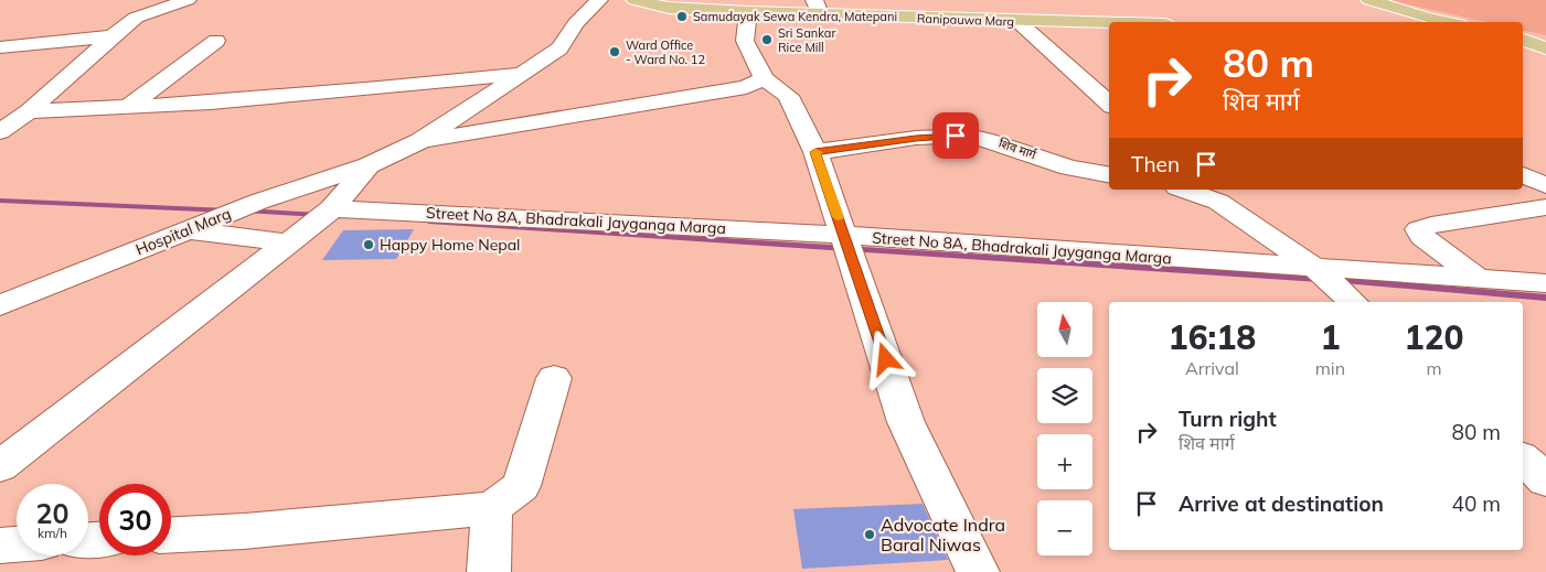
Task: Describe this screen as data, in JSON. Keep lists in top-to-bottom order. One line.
{"streets":{"main road":["Ranipauwa Marg"],"street":["शिव मार्ग","Street No 8A, Bhadrakali Jayganga Marga","Hospital Marg"]},"places":["Samudayak Sewa Kendra, Matepani","Sri Sankar Rice Mill","Ward Office - Ward No. 12","Happy Home Nepal","Advocate Indra Baral Niwas"],"north":"top","page":{"turn":["80 m","शिव मार्ग"],"then":"Then","map_buttons":["+","−"],"eta":["16:18","Arrival","1","min","120","m"],"list":[{"name":"Turn right","note":"शिव मार्ग","value":"80 m"},{"name":"Arrive at destination","value":"40 m"}],"speed":"20 km/h","limit":"30"}}
